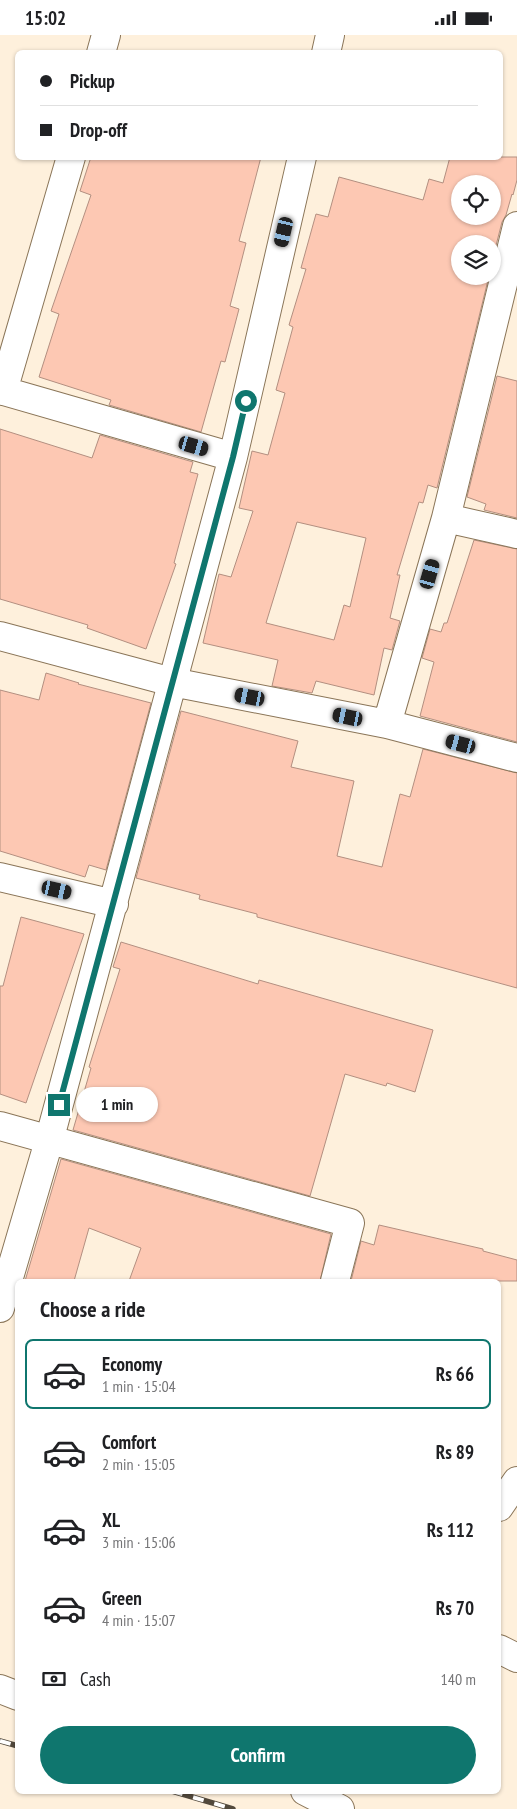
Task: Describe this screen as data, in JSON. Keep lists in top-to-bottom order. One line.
{"page":{"status":"15:02","banner":["Pickup","Drop-off"],"bubble":"1 min","heading":"Choose a ride","list":[{"name":"Economy","note":"1 min · 15:04","value":"Rs 66"},{"name":"Comfort","note":"2 min · 15:05","value":"Rs 89"},{"name":"XL","note":"3 min · 15:06","value":"Rs 112"},{"name":"Green","note":"4 min · 15:07","value":"Rs 70"}],"pay":["Cash","140 m"],"buttons":"Confirm"}}
